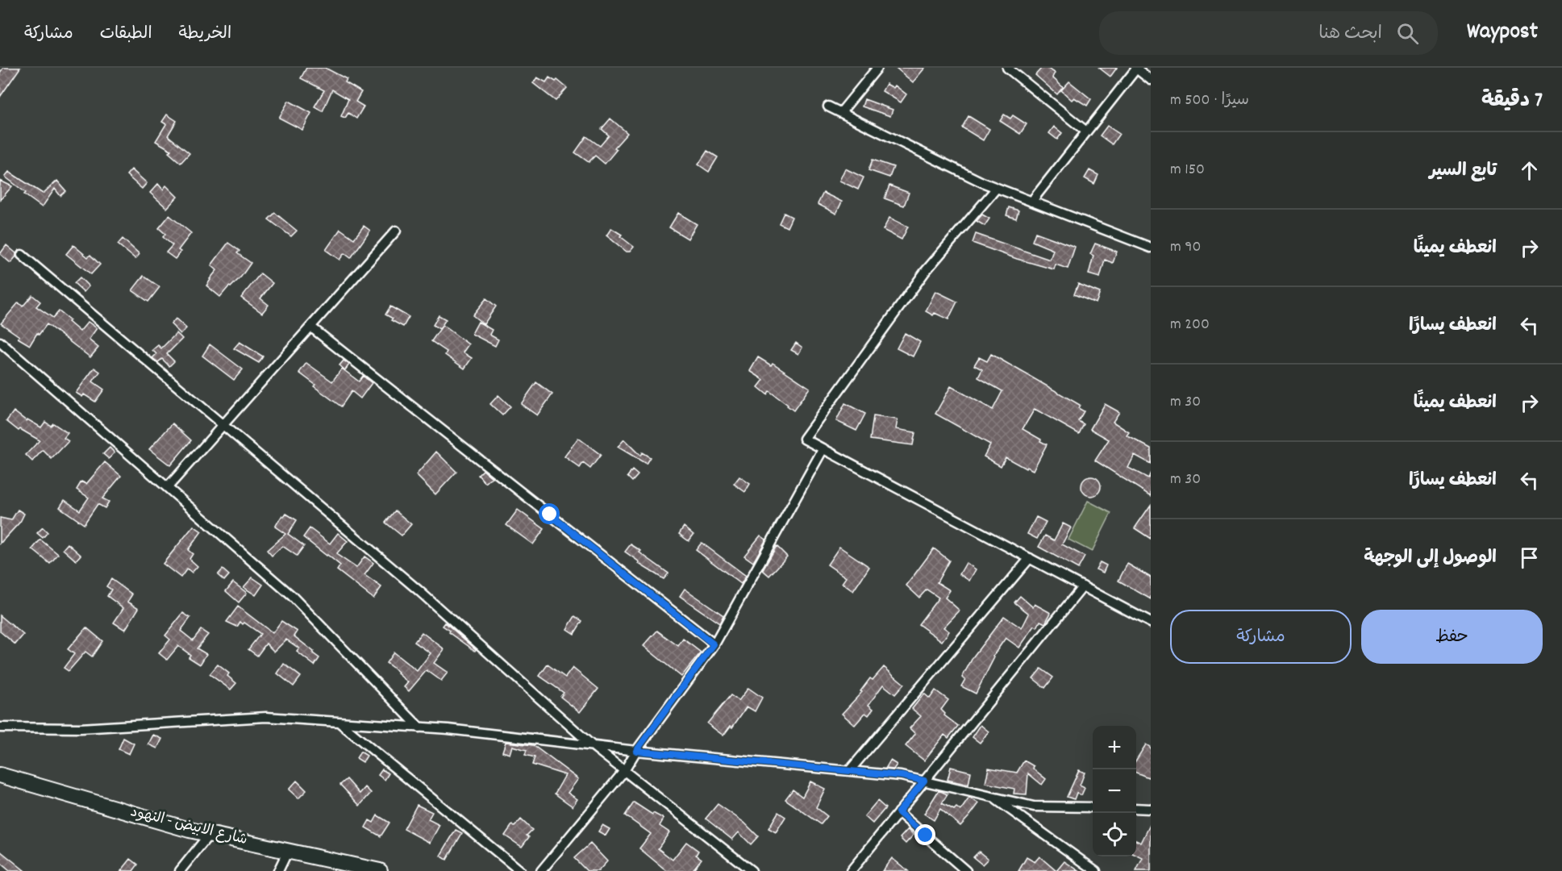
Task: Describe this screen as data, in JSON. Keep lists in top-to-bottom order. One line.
{"streets":{"highway":["شارع الابيض - النهود"]},"page":{"header":"Waypost","search":"ابحث هنا","nav":["الخريطة","الطبقات","مشاركة"],"heading":["7 دقيقة","سيرًا · 500 m"],"list":[["تابع السير","150 m"],["انعطف يمينًا","90 m"],["انعطف يسارًا","200 m"],["انعطف يمينًا","30 m"],["انعطف يسارًا","30 m"],"الوصول إلى الوجهة"],"buttons":["حفظ","مشاركة"],"map_buttons":["+","−"]}}
